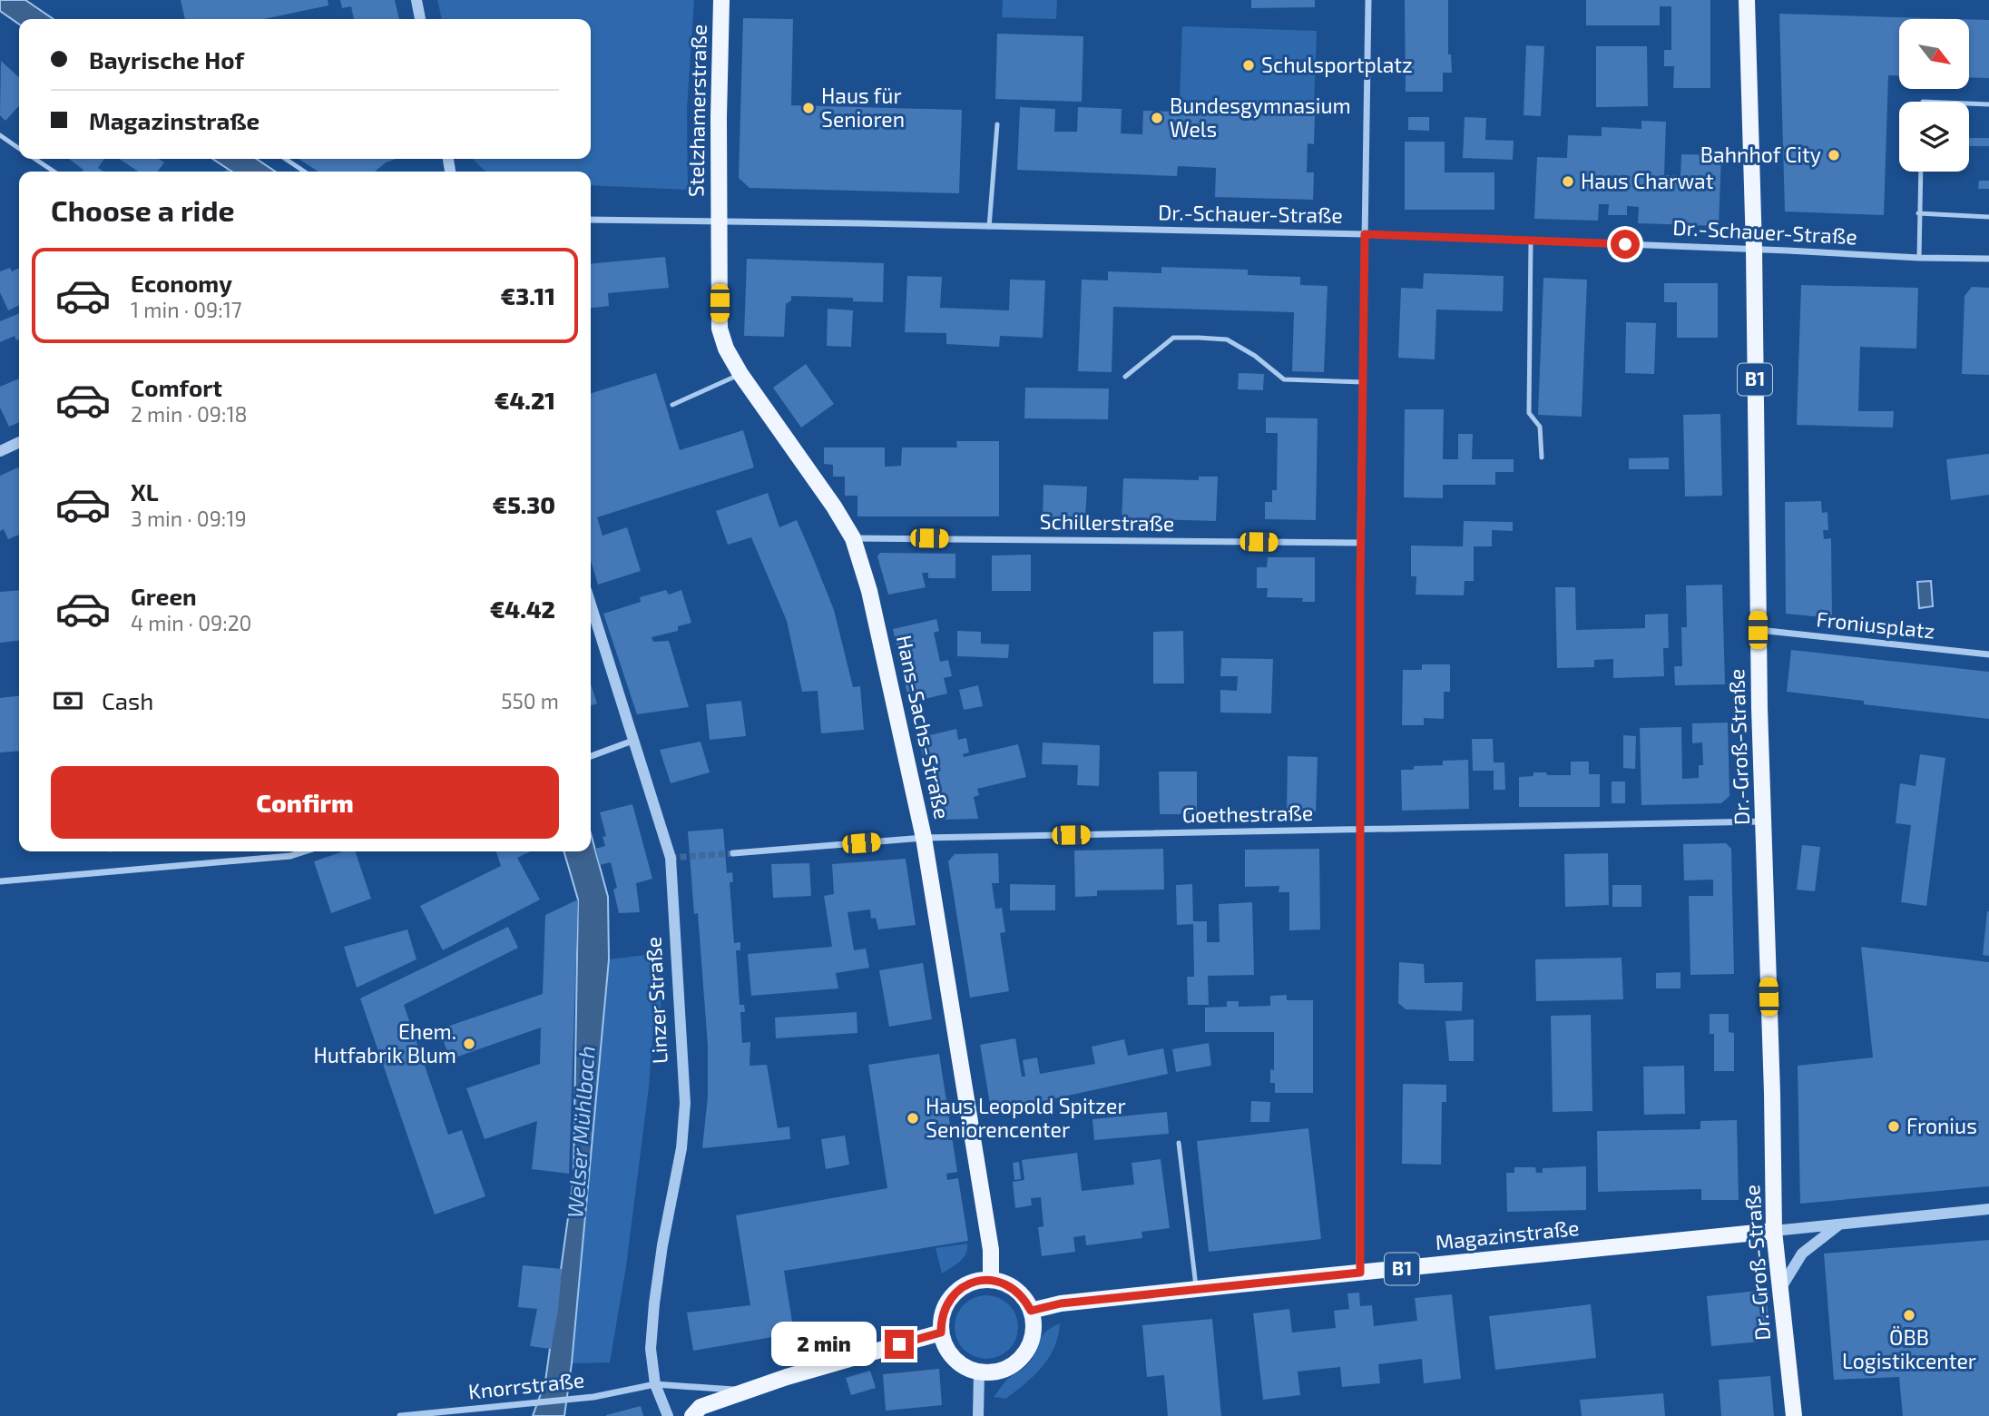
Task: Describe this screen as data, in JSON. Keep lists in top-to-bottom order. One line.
{"streets":{"main road":["Stelzhamerstraße","B1","Hans-Sachs-Straße","Dr.-Groß-Straße","Magazinstraße"],"street":["Dr.-Schauer-Straße","Schillerstraße","Froniusplatz","Goethestraße","Linzer Straße","Knorrstraße"]},"crossings":[["Stelzhamerstraße","Dr.-Schauer-Straße"],["Stelzhamerstraße","Hans-Sachs-Straße"],["Dr.-Schauer-Straße","Hans-Sachs-Straße"],["Dr.-Schauer-Straße","Dr.-Groß-Straße"],["Schillerstraße","Hans-Sachs-Straße"],["Froniusplatz","Dr.-Groß-Straße"],["Hans-Sachs-Straße","Goethestraße"],["Hans-Sachs-Straße","Magazinstraße"],["Dr.-Groß-Straße","Goethestraße"],["Dr.-Groß-Straße","Magazinstraße"],["Linzer Straße","Knorrstraße"]],"water":["Welser Mühlbach"],"places":["Schulsportplatz","Haus für Senioren","Bundesgymnasium Wels","Bahnhof City","Haus Charwat","Ehem. Hutfabrik Blum","Haus Leopold Spitzer Seniorencenter","Fronius","ÖBB Logistikcenter"],"north":"bottom right","page":{"banner":["Bayrische Hof","Magazinstraße"],"heading":"Choose a ride","list":[{"name":"Economy","note":"1 min · 09:17","value":"€3.11"},{"name":"Comfort","note":"2 min · 09:18","value":"€4.21"},{"name":"XL","note":"3 min · 09:19","value":"€5.30"},{"name":"Green","note":"4 min · 09:20","value":"€4.42"}],"pay":["Cash","550 m"],"buttons":"Confirm","bubble":"2 min"}}
